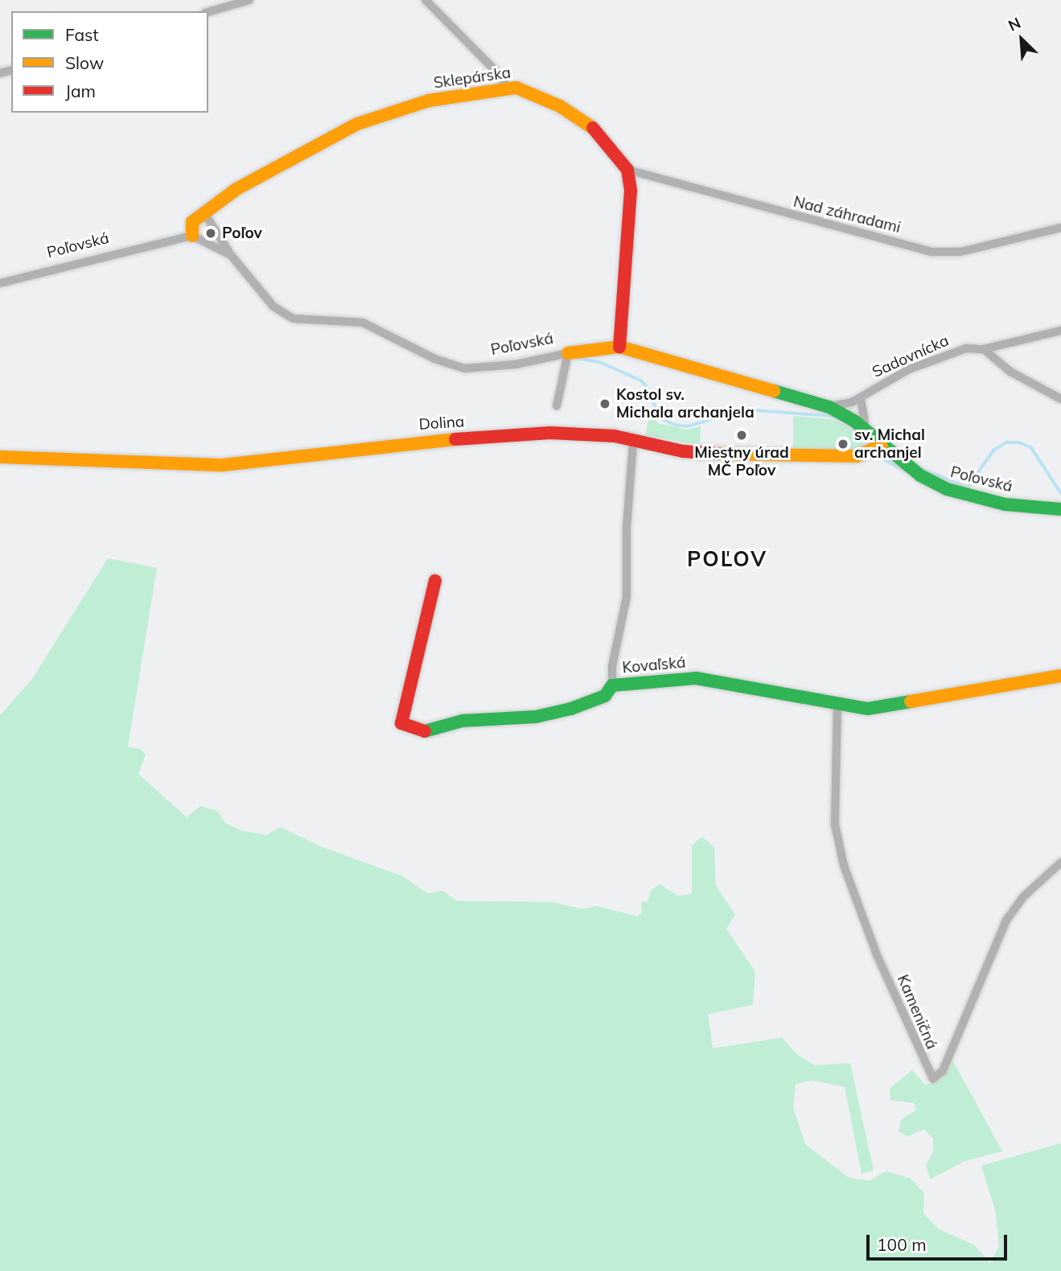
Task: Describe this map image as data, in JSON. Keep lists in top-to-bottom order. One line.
{"streets":{"street":["Sklepárska","Nad záhradami","Poľovská","Sadovnícka","Dolina","Kovaľská","Kameničná"]},"crossings":[["Sklepárska","Nad záhradami"],["Sklepárska","Poľovská"],["Poľovská","Sadovnícka"],["Poľovská","Dolina"],["Kovaľská","Kameničná"]],"districts":["POĽOV"],"places":["Poľov","Kostol sv. Michala archanjela","Miestny úrad MČ Poľov","sv. Michal archanjel"],"legend":["Fast","Slow","Jam"],"scale_bar":"100 m","north":"top left"}
